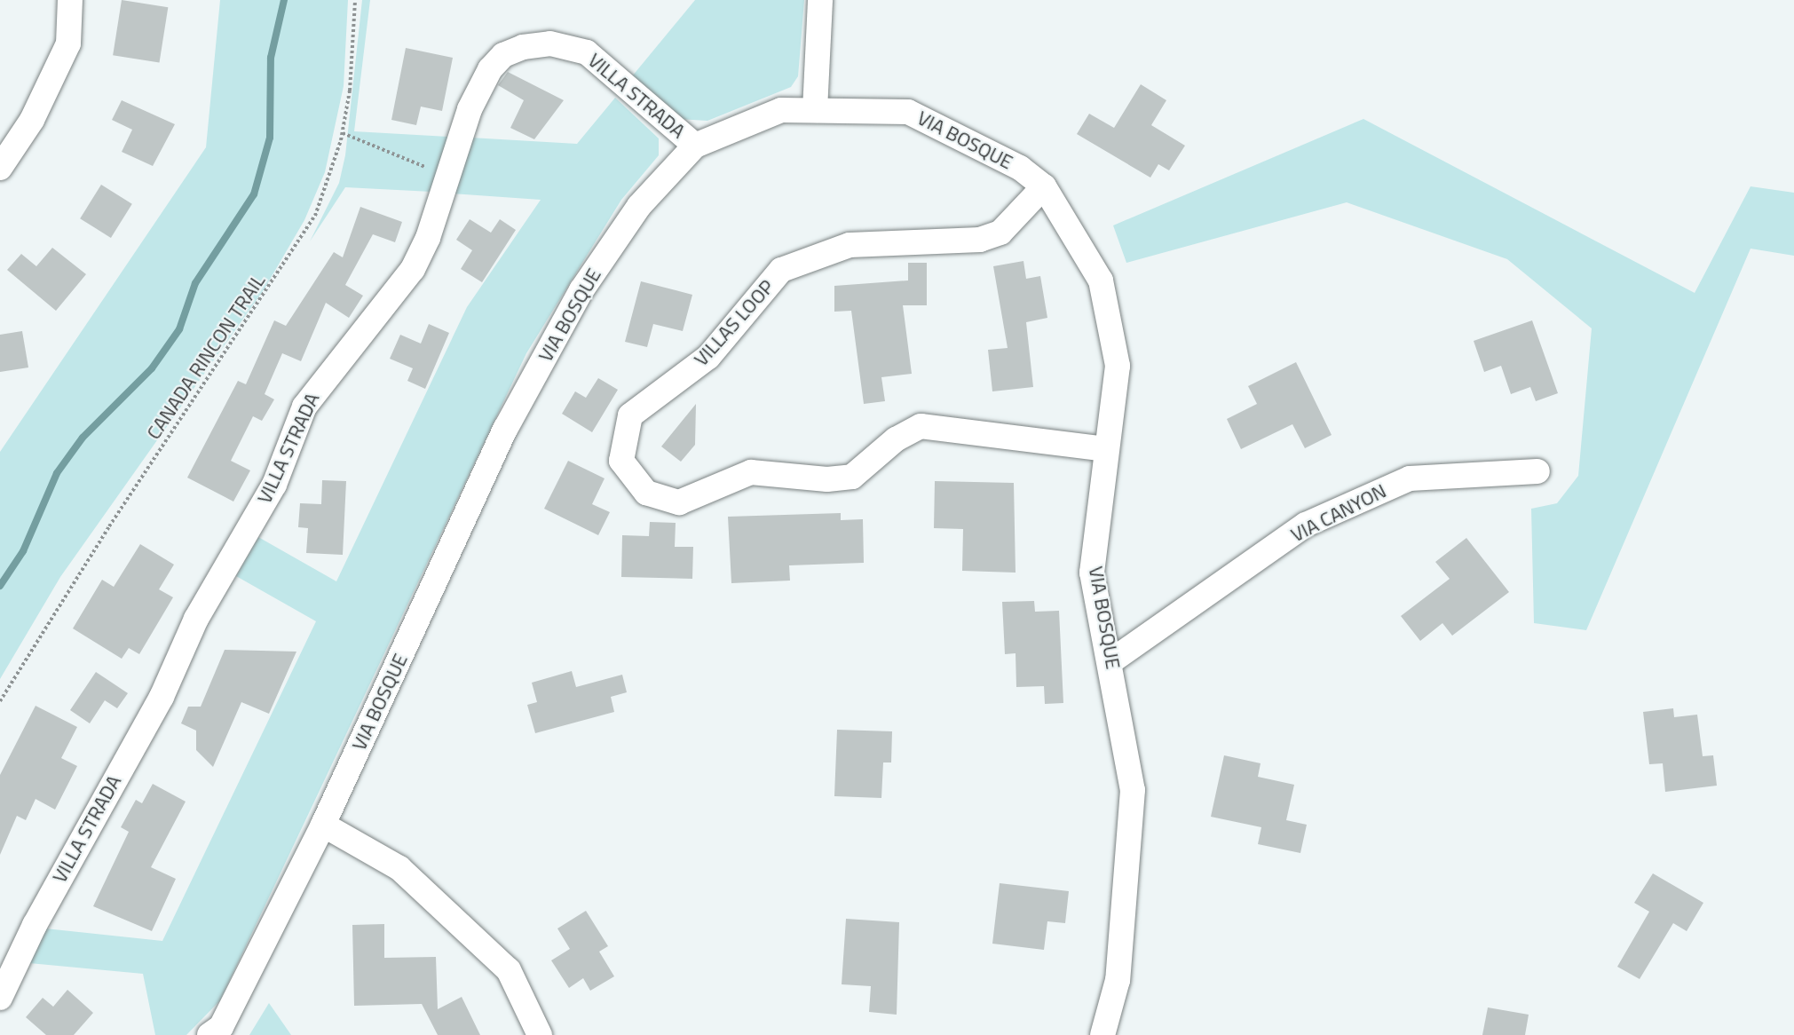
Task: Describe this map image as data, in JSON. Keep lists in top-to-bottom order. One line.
{"streets":{"street":["VILLA STRADA","VIA BOSQUE","VILLAS LOOP","VIA CANYON"],"path":["CANADA RINCON TRAIL"]},"crossings":[["VILLA STRADA","VIA BOSQUE"],["VIA BOSQUE","VILLAS LOOP"],["VIA BOSQUE","VIA CANYON"]]}
